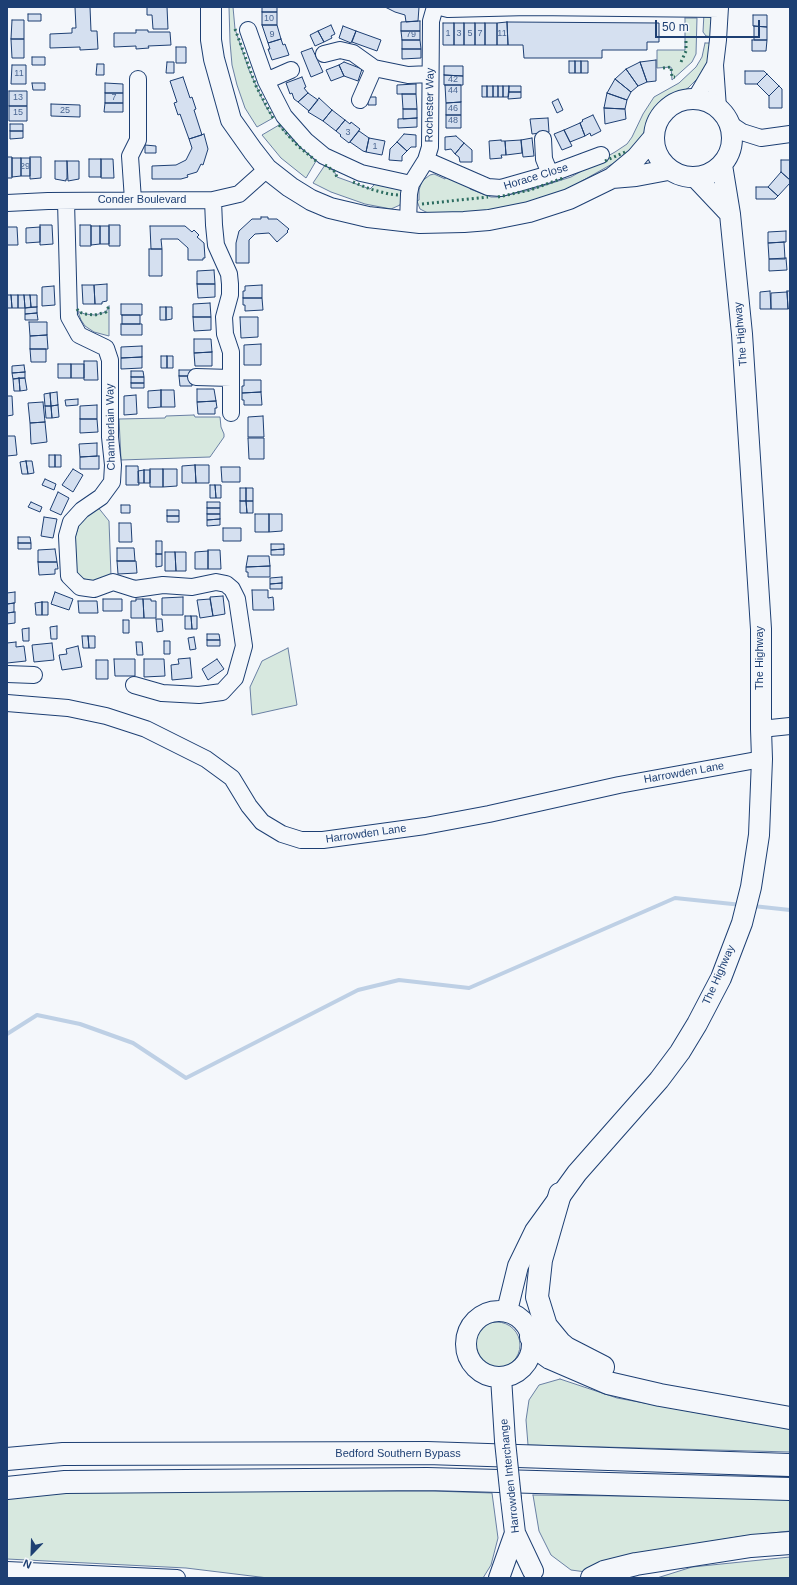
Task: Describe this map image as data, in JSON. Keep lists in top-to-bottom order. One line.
{"streets":{"highway":["Bedford Southern Bypass"],"main road":["The Highway","Harrowden Interchange"],"street":["Rochester Way","Horace Close","Conder Boulevard","Chamberlain Way","Harrowden Lane"]},"crossings":[["Rochester Way","Horace Close"],["Conder Boulevard","Chamberlain Way"],["The Highway","Harrowden Lane"],["The Highway","Harrowden Interchange"]],"house_numbers":["10","1","3","5","7","11","9","79","11","42","44","13","7","46","25","15","48","3","1","29"],"scale_bar":"50 m","north":"bottom left"}
